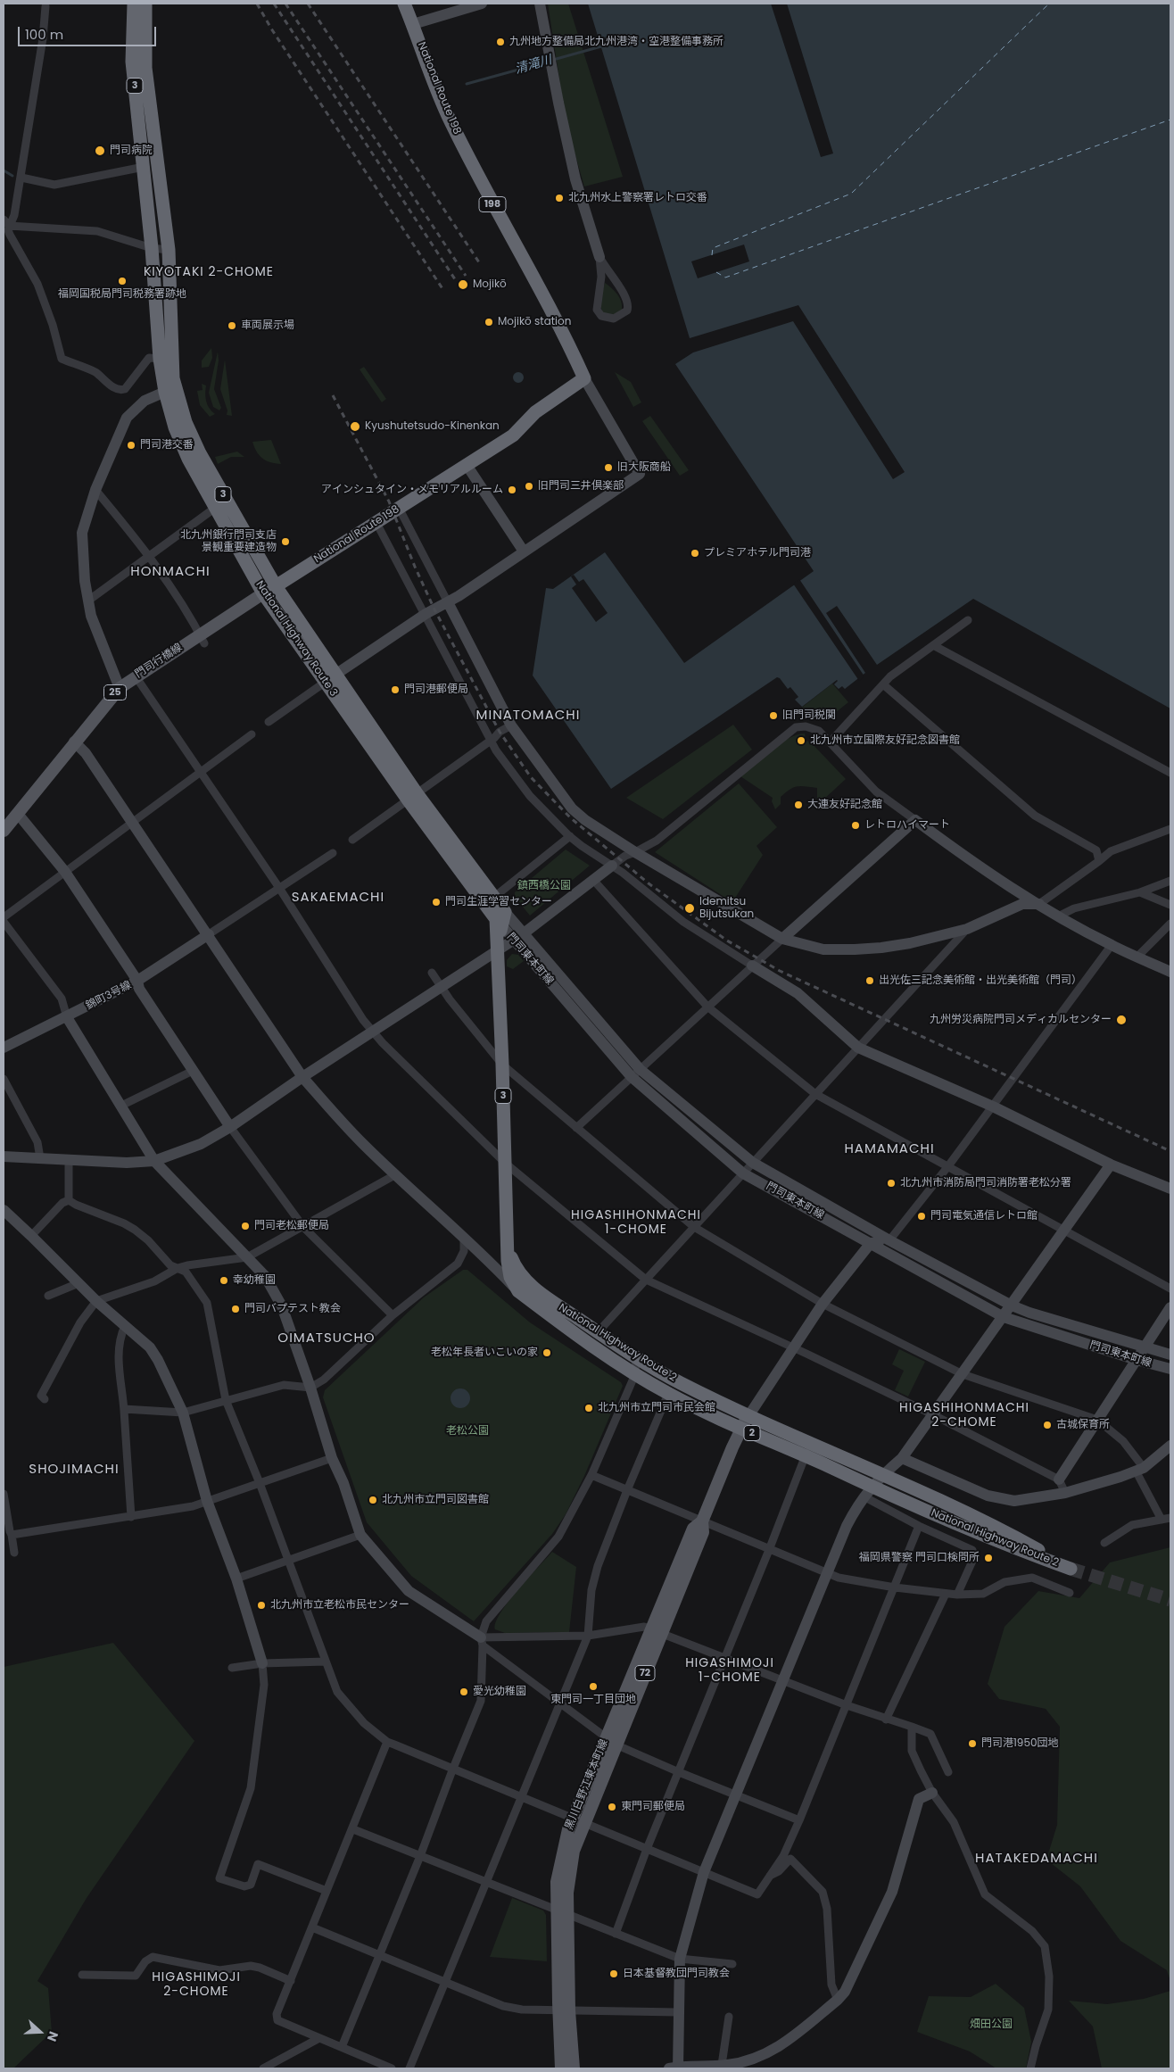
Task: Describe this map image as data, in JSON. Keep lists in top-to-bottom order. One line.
{"streets":{"highway":["3","National Route 198","198","National Highway Route 3","National Highway Route 2","2"],"main road":["門司行橋線","25","72","黒川白野江東本町線"],"street":["門司東本町線","錦町3号線"]},"crossings":[["3","National Highway Route 3"],["3","門司東本町線"],["3","National Highway Route 2"],["National Route 198","National Highway Route 3"],["National Route 198","門司行橋線"],["National Highway Route 3","門司行橋線"],["National Highway Route 3","門司東本町線"],["National Highway Route 2","黒川白野江東本町線"]],"districts":["KIYOTAKI 2-CHOME","HONMACHI","MINATOMACHI","SAKAEMACHI","HAMAMACHI","HIGASHIHONMACHI 1-CHOME","OIMATSUCHO","HIGASHIHONMACHI 2-CHOME","SHOJIMACHI","HIGASHIMOJI 1-CHOME","HATAKEDAMACHI","HIGASHIMOJI 2-CHOME"],"water":["清滝川"],"parks":["鎮西橋公園","老松公園","畑田公園"],"places":["九州地方整備局北九州港湾・空港整備事務所","門司病院","北九州水上警察署レトロ交番","福岡国税局門司税務署跡地","Mojikō","Mojikō station","車両展示場","Kyushutetsudo-Kinenkan","門司港交番","旧大阪商船","旧門司三井倶楽部","アインシュタイン・メモリアルルーム","北九州銀行門司支店 景観重要建造物","プレミアホテル門司港","門司港郵便局","旧門司税関","北九州市立国際友好記念図書館","大連友好記念館","レトロハイマート","門司生涯学習センター","Idemitsu Bijutsukan","出光佐三記念美術館・出光美術館（門司）","九州労災病院門司メディカルセンター","北九州市消防局門司消防署老松分署","門司電気通信レトロ館","門司老松郵便局","幸幼稚園","門司バプテスト教会","老松年長者いこいの家","北九州市立門司市民会館","古城保育所","北九州市立門司図書館","福岡県警察 門司口検問所","北九州市立老松市民センター","東門司一丁目団地","愛光幼稚園","門司港1950団地","東門司郵便局","日本基督教団門司教会"],"scale_bar":"100 m","north":"right"}
